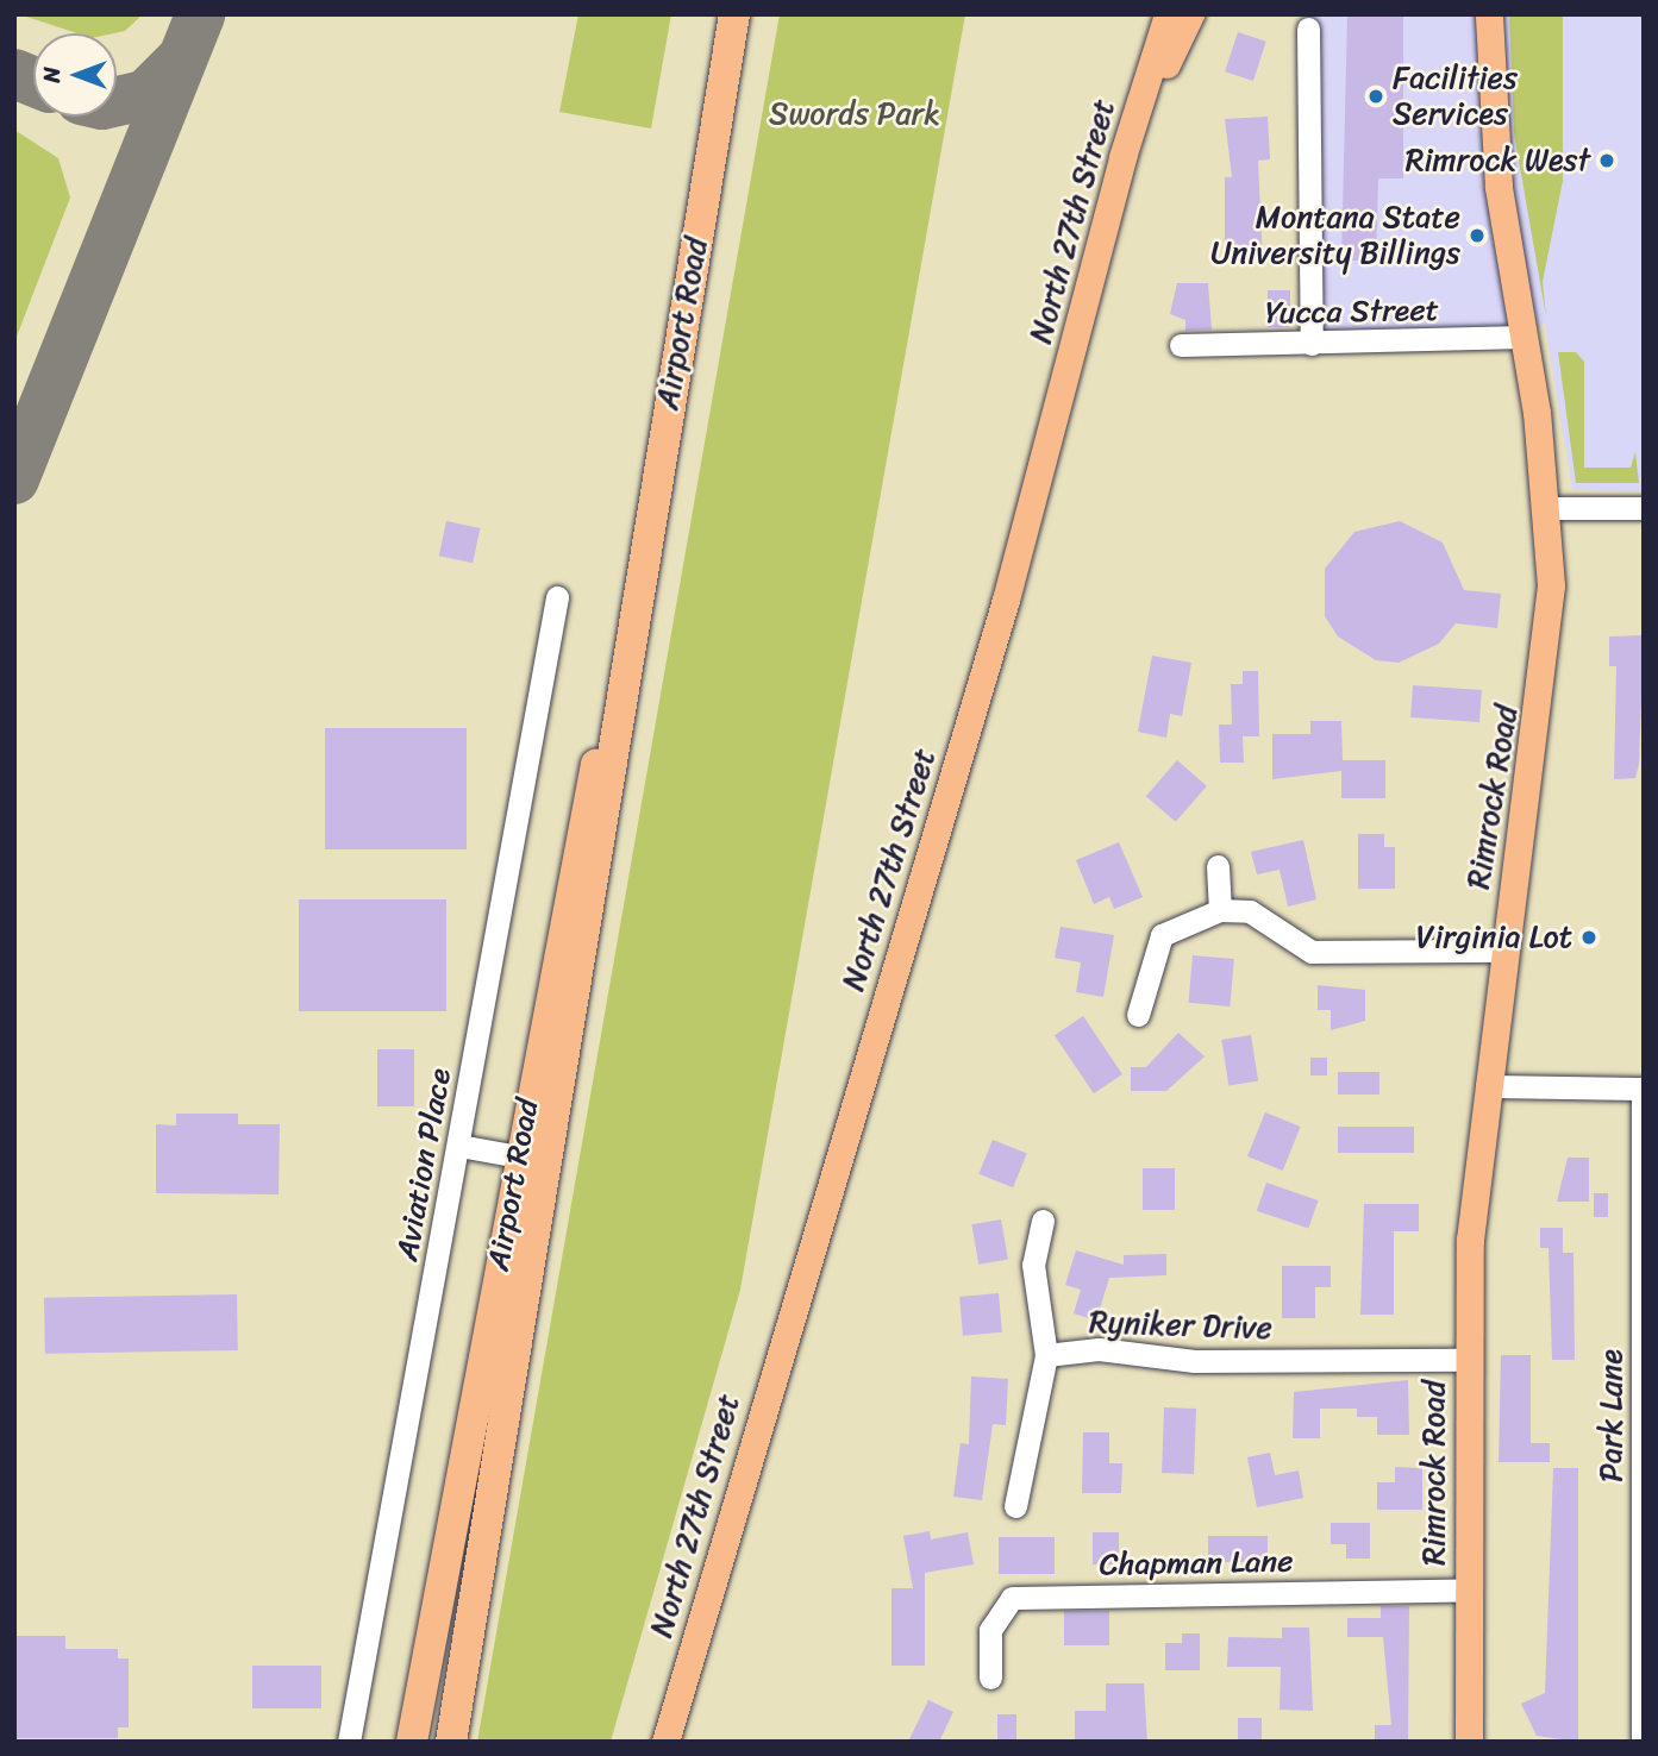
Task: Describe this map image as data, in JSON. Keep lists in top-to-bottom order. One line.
{"streets":{"highway":["Airport Road"],"main road":["North 27th Street","Rimrock Road"],"street":["Yucca Street","Aviation Place","Ryniker Drive","Park Lane","Chapman Lane"]},"crossings":[["Yucca Street","Rimrock Road"],["Rimrock Road","Ryniker Drive"],["Rimrock Road","Chapman Lane"]],"parks":["Swords Park"],"places":["Facilities Services","Rimrock West","Montana State University Billings","Virginia Lot"],"north":"left"}
